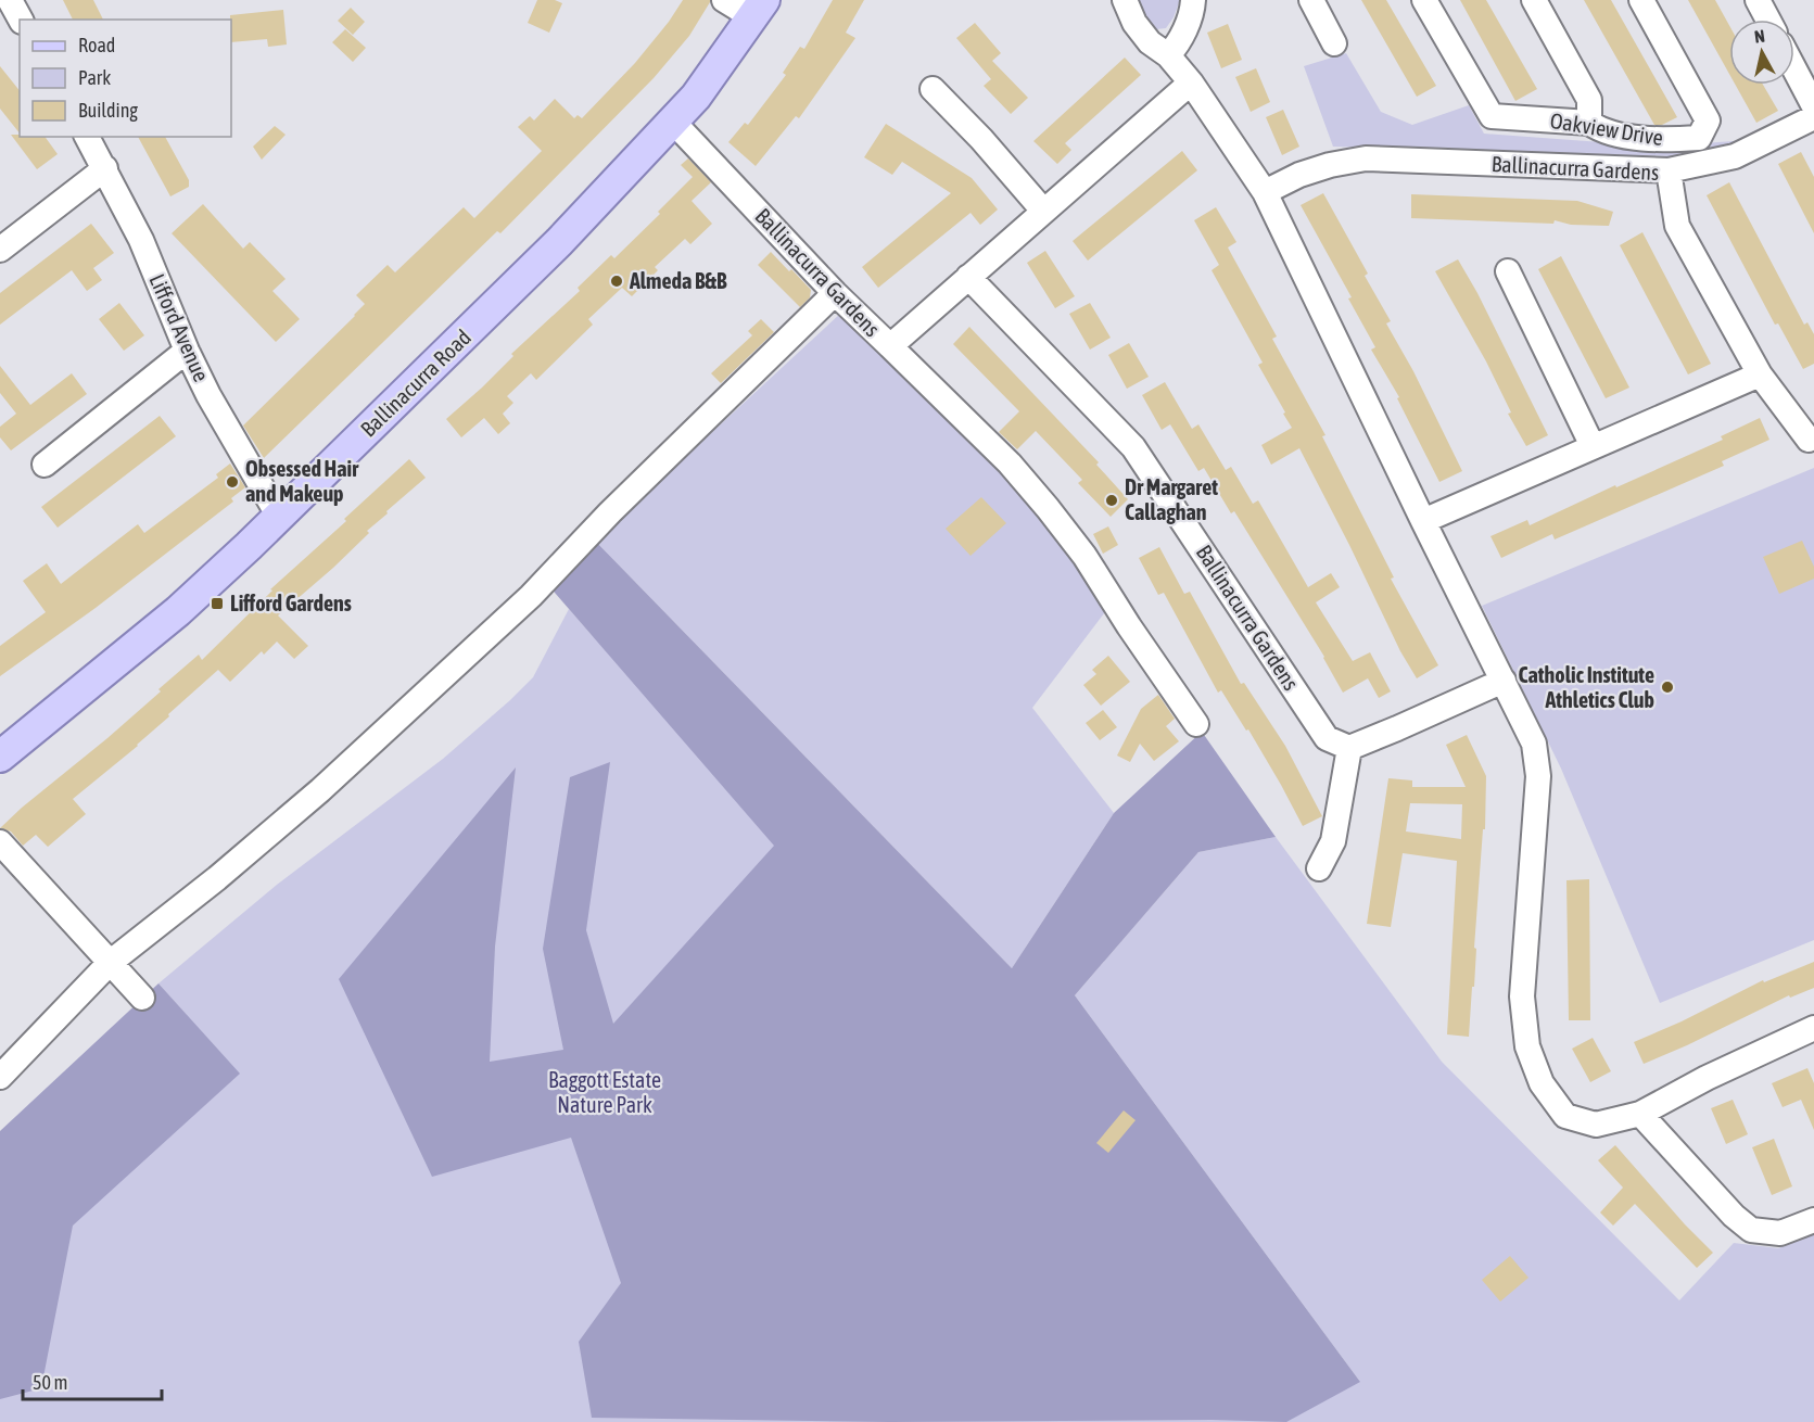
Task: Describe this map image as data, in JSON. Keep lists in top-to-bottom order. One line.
{"streets":{"main road":["Ballinacurra Road"],"street":["Oakview Drive","Ballinacurra Gardens","Lifford Avenue"]},"crossings":[["Ballinacurra Gardens","Ballinacurra Road"],["Lifford Avenue","Ballinacurra Road"]],"parks":["Baggott Estate Nature Park"],"places":{"other":["Almeda B&B","Obsessed Hair and Makeup","Dr Margaret Callaghan","Catholic Institute Athletics Club"],"transit":["Lifford Gardens"]},"legend":["Road","Park","Building"],"scale_bar":"50 m","north":"top"}
